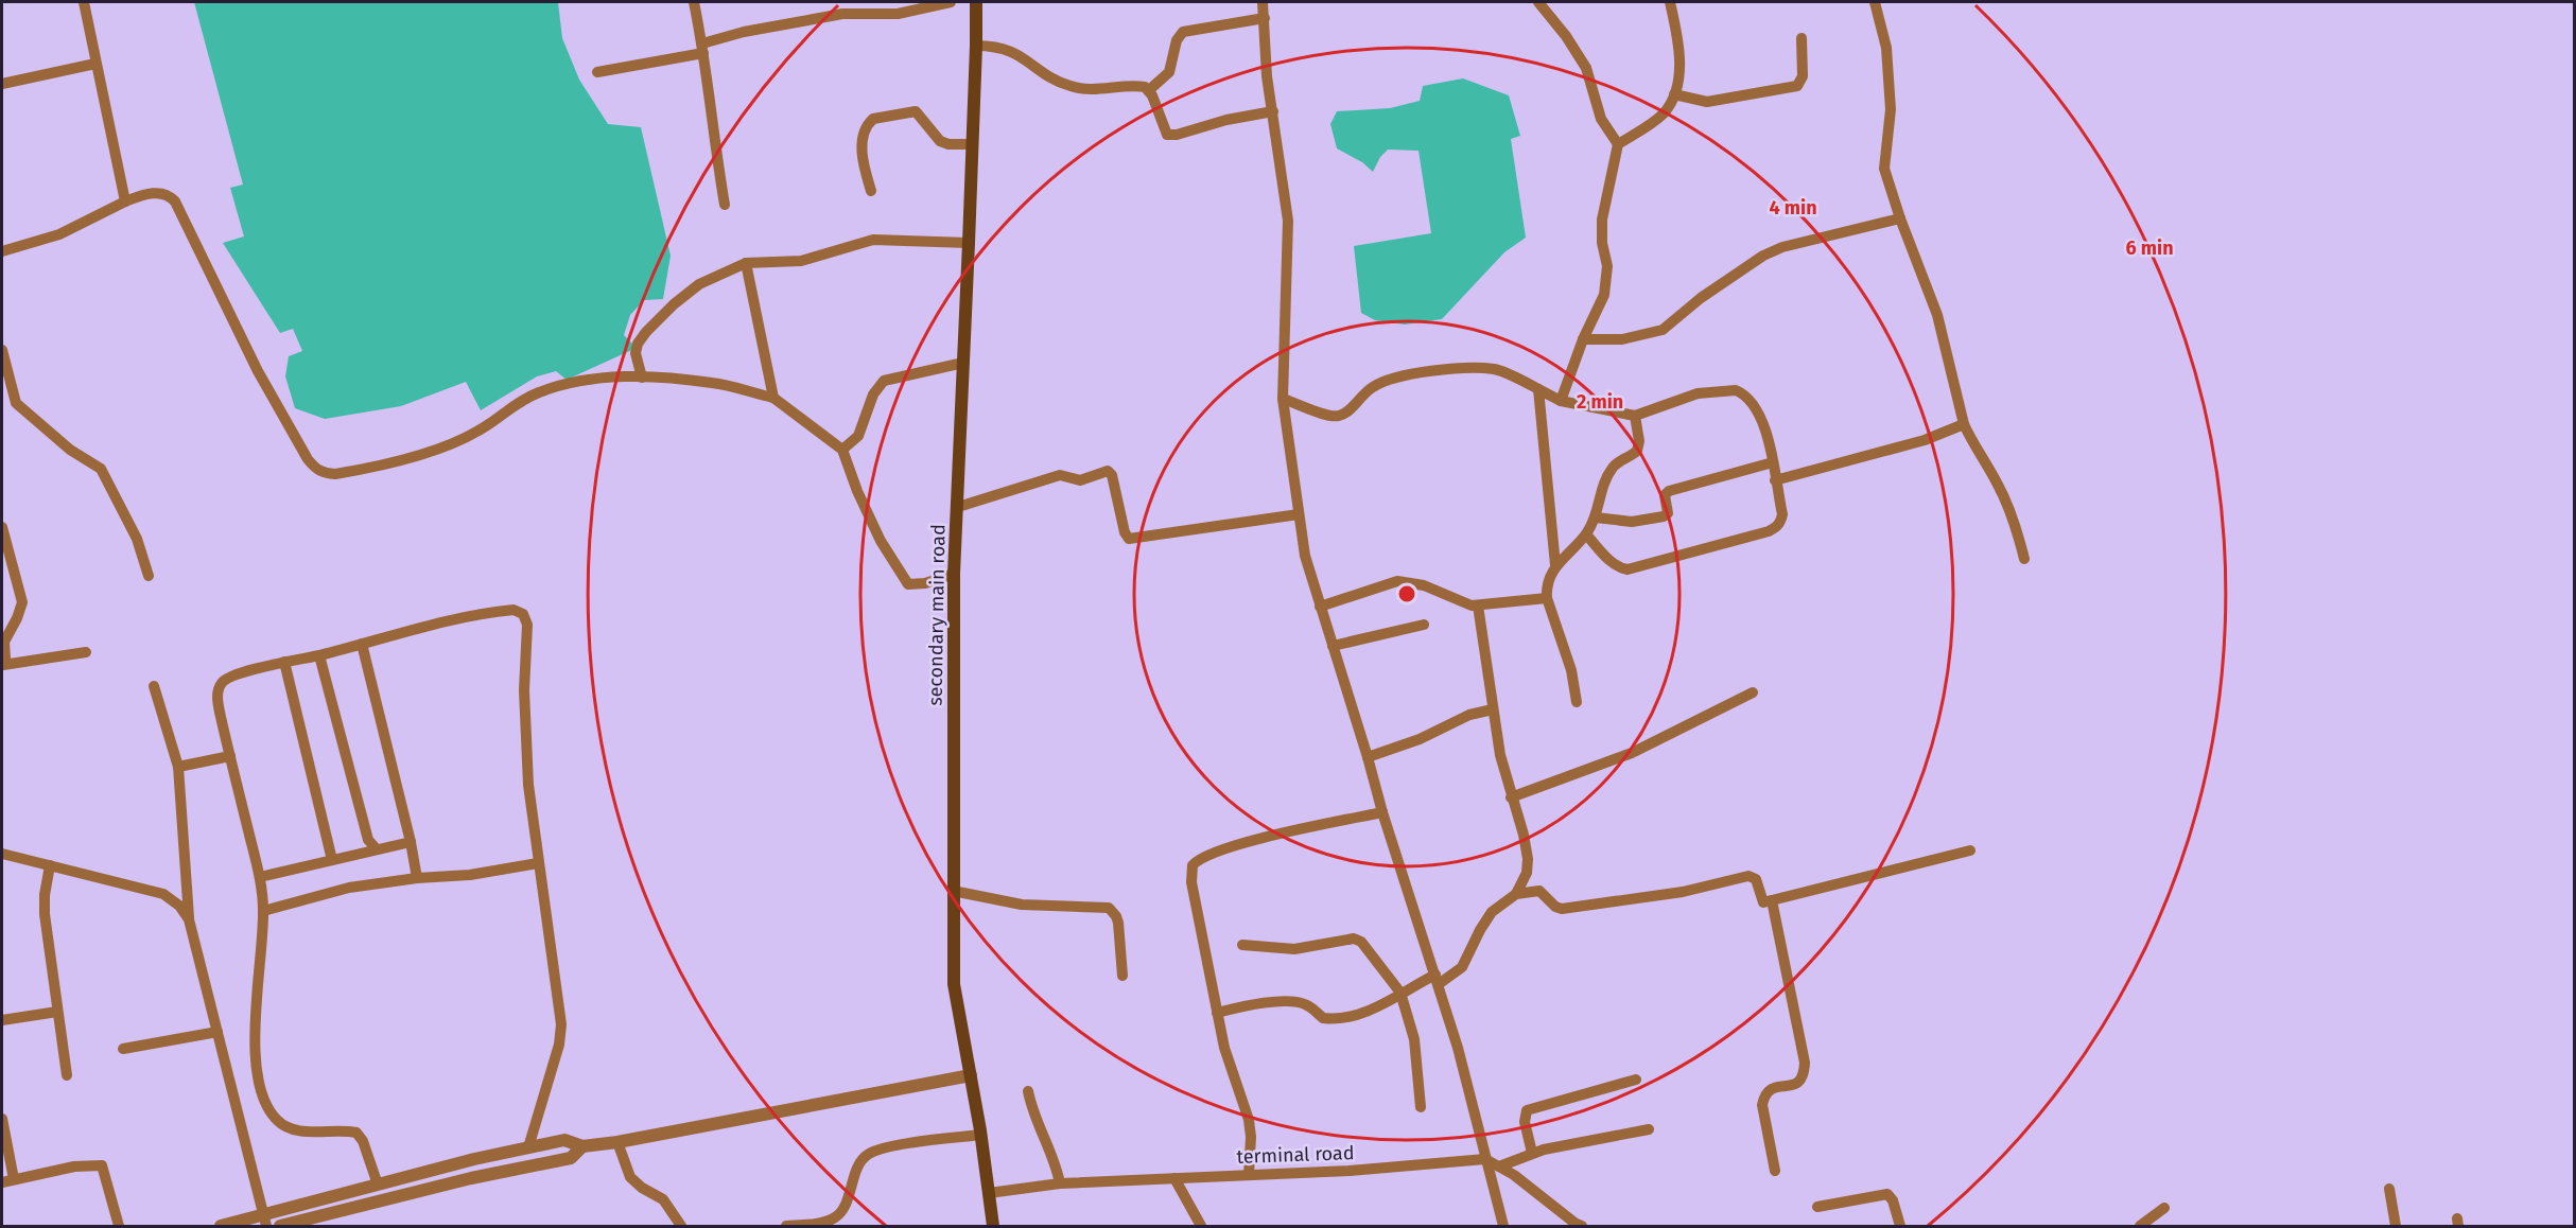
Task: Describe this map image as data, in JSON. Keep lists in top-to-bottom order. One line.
{"streets":{"main road":["secondary main road"],"street":["terminal road"]},"crossings":[["secondary main road","terminal road"]],"rings":["4 min","6 min","2 min"]}
